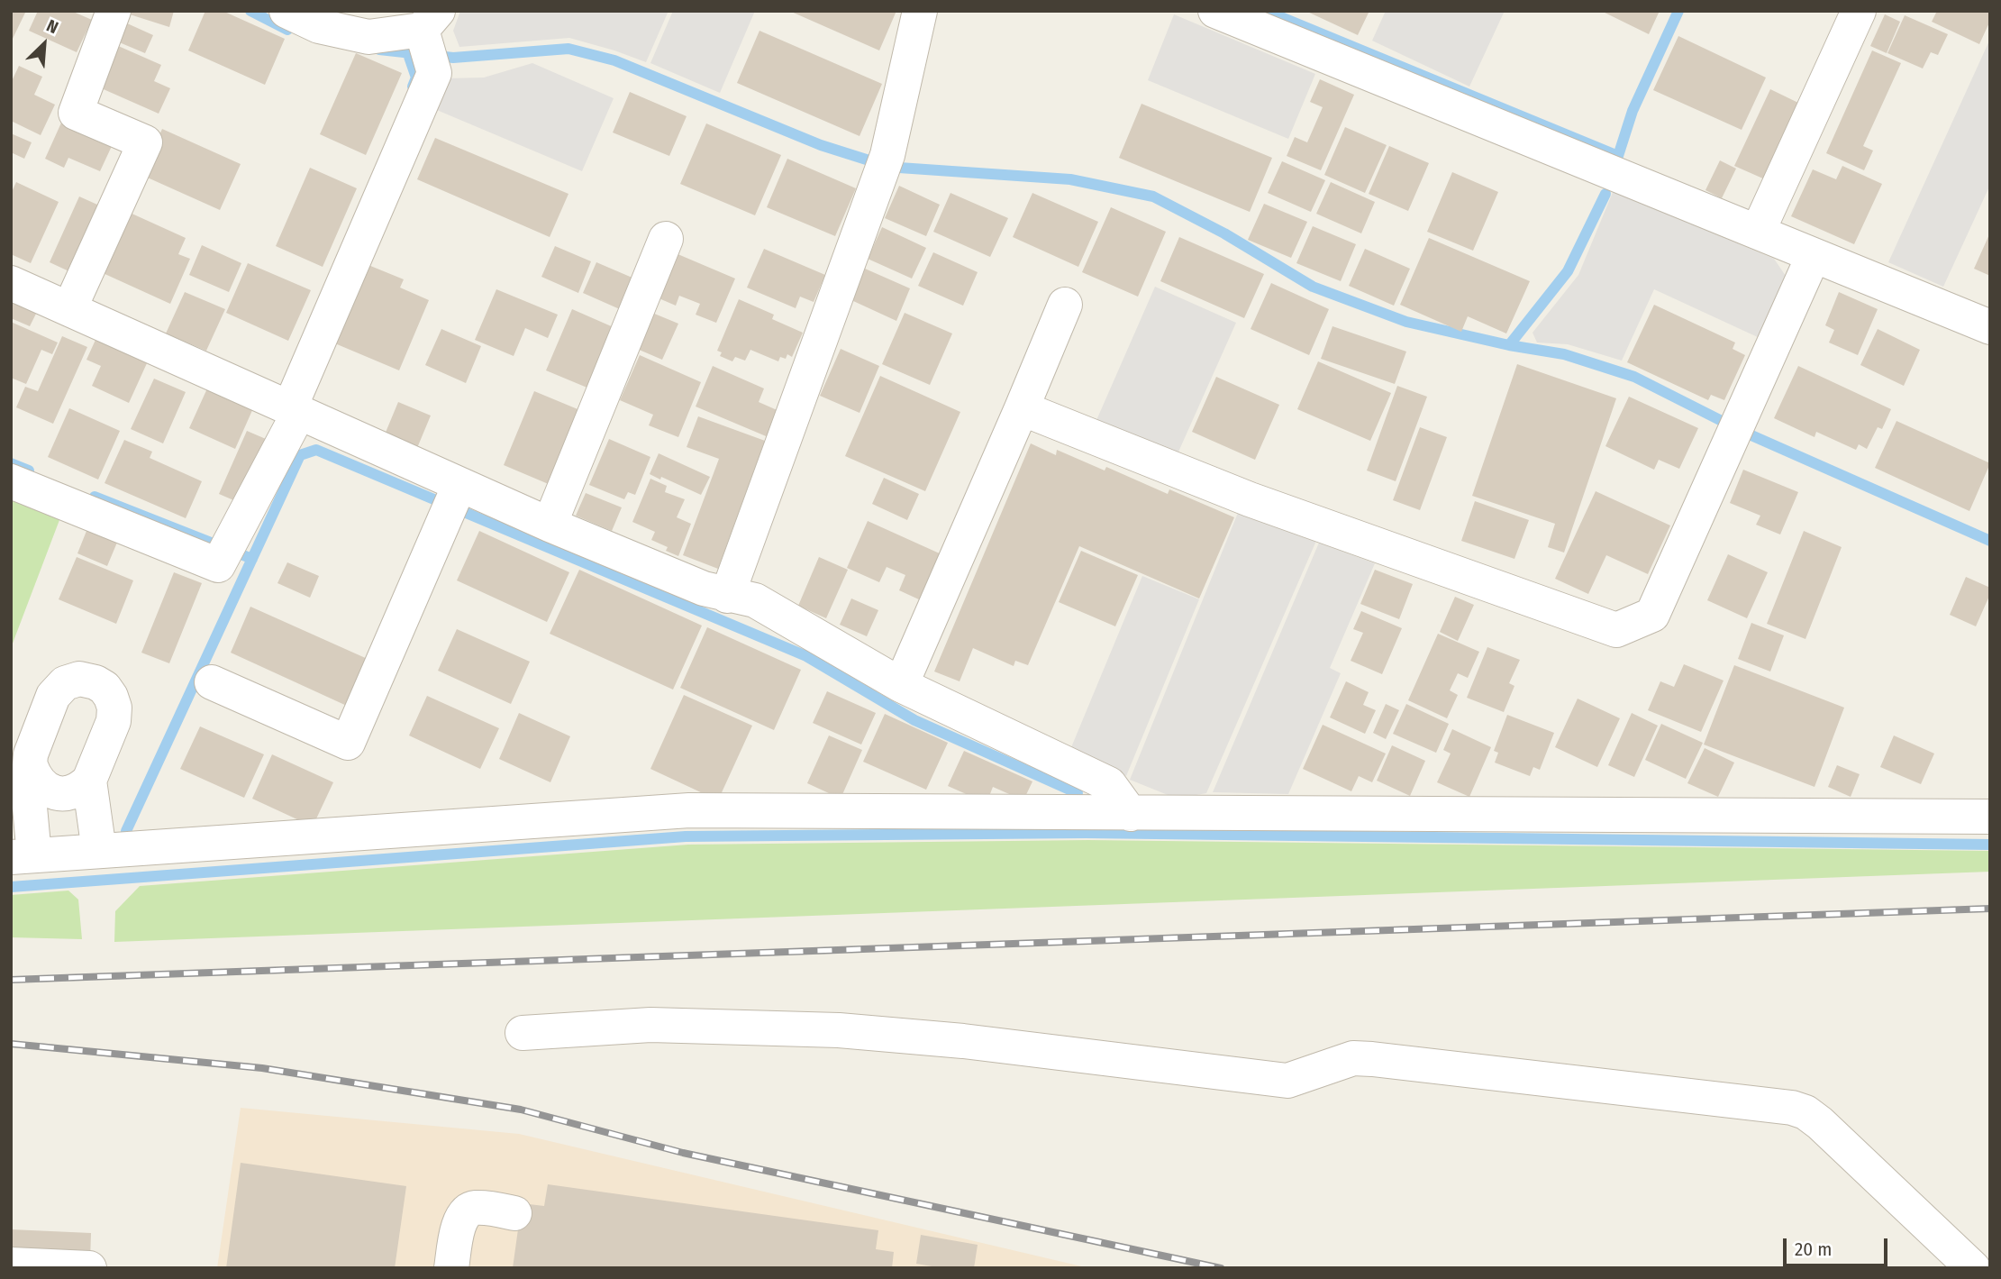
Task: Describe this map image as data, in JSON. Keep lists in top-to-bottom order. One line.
{"scale_bar":"20 m","north":"top right"}
